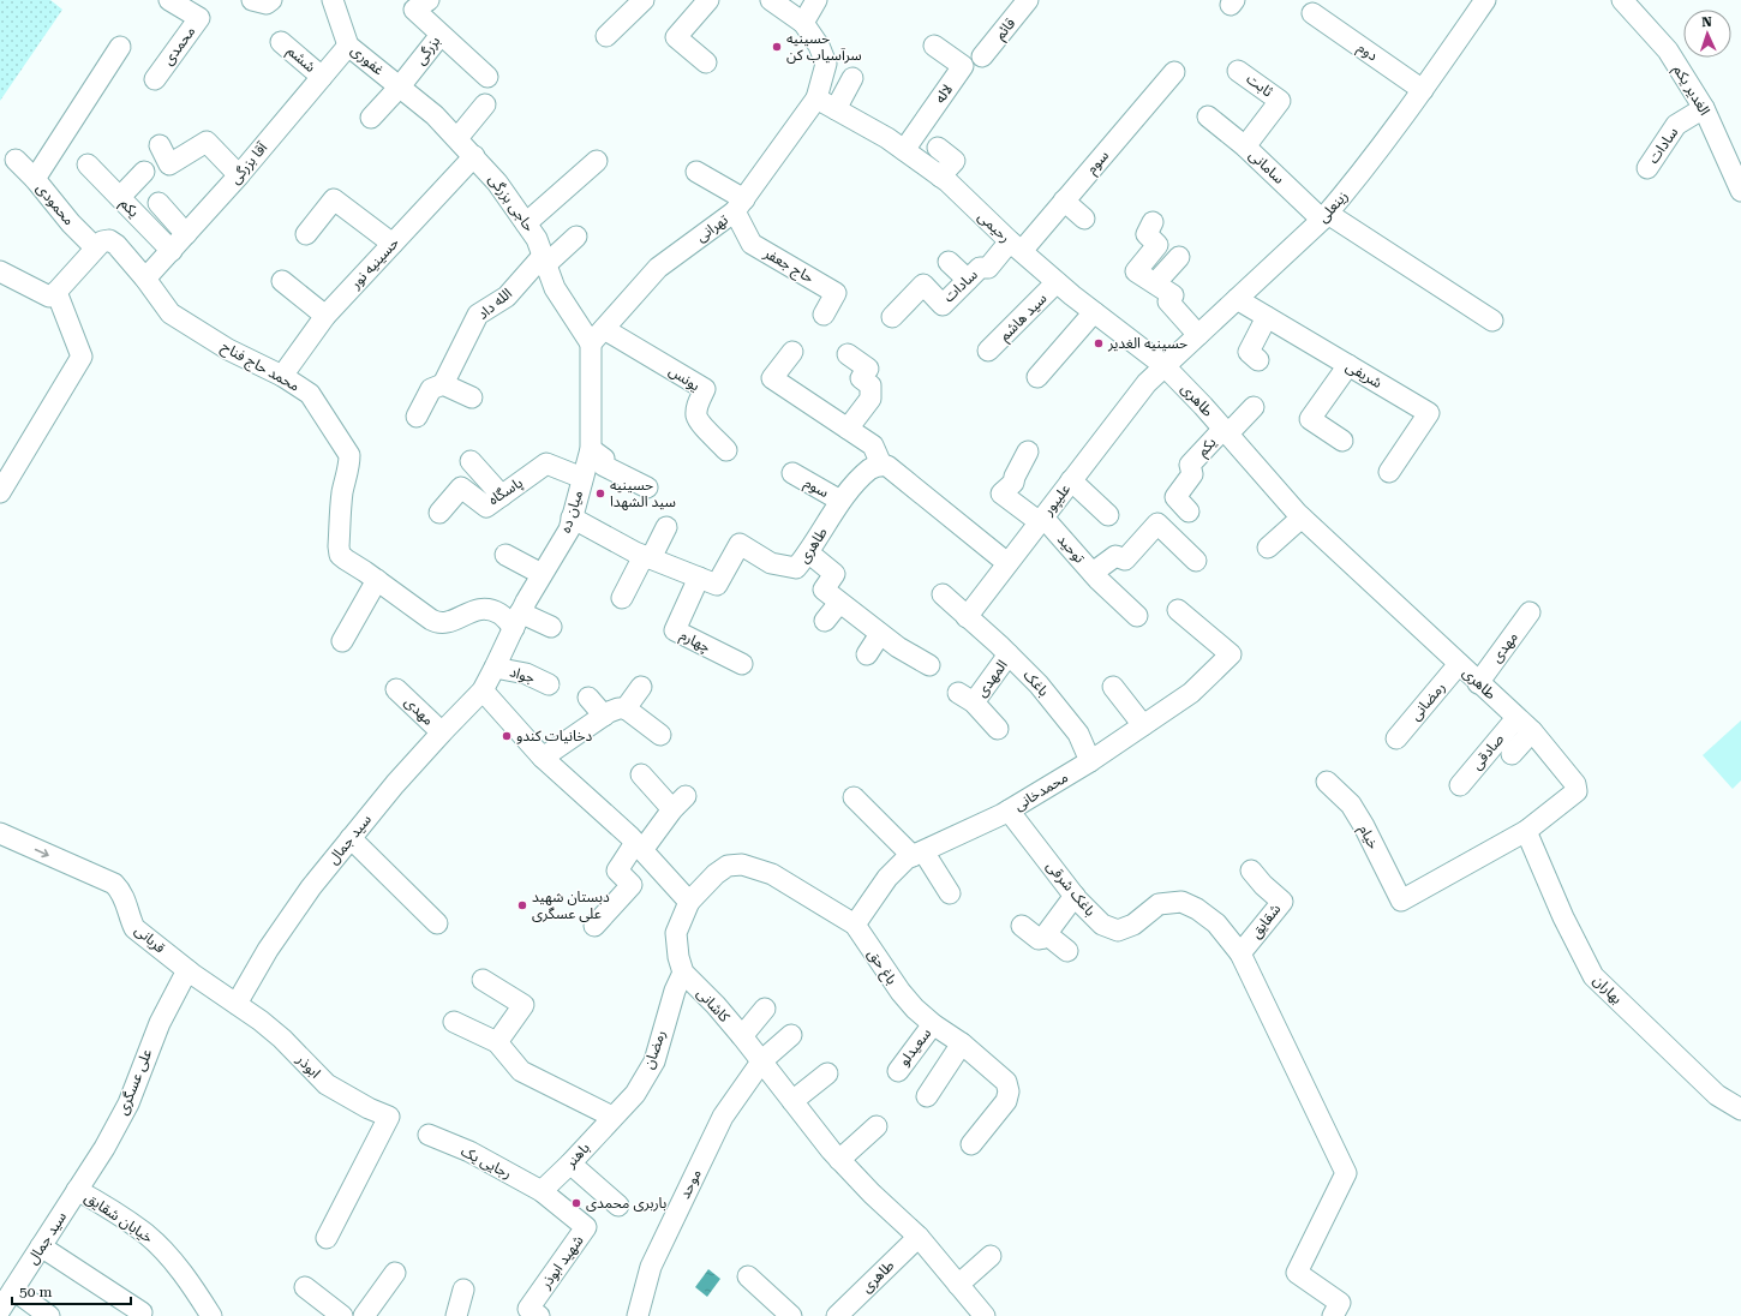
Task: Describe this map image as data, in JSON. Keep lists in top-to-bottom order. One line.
{"streets":{"street":["قائم","محمدی","بزرگی","دوم","ششم","غفوری","ثابت","الغدیر یکم","لاله","سادات","سوم","آقا بزرگی","سامانی","حاجی بزرگی","محمودی","زینعلی","یکم","رحیمی","تهرانی","حسینیه نور","حاج جعفر","الله داد","سید هاشم","محمد حاج فناح","شریفی","یونس","طاهری","پاسگاه","علیپور","میان ده","توحید","چهارم","مهدی","جواد","المهدی","باغک","رمضانی","صادقی","محمدخانی","خیام","سید جمال","باغک شرقی","شقایق","قربانی","باغ حق","بهاران","کاشانی","سعیدلو","رمضان","ابوذر","علی عسگری","باهنر","رجایی یک","موحد","خیابان شقایق","شهید ابوذر"]},"crossings":[["بزرگی","غفوری"],["بزرگی","حاجی بزرگی"],["دوم","زینعلی"],["ششم","آقا بزرگی"],["غفوری","آقا بزرگی"],["غفوری","حاجی بزرگی"],["ثابت","سامانی"],["الغدیر یکم","سادات"],["لاله","رحیمی"],["سادات","سوم"],["سادات","رحیمی"],["سوم","رحیمی"],["سوم","طاهری"],["آقا بزرگی","یکم"],["آقا بزرگی","محمد حاج فناح"],["سامانی","زینعلی"],["حاجی بزرگی","تهرانی"],["حاجی بزرگی","حسینیه نور"],["حاجی بزرگی","الله داد"],["حاجی بزرگی","یونس"],["حاجی بزرگی","میان ده"],["محمودی","محمد حاج فناح"],["زینعلی","رحیمی"],["زینعلی","شریفی"],["زینعلی","طاهری"],["زینعلی","علیپور"],["یکم","طاهری"],["رحیمی","تهرانی"],["رحیمی","سید هاشم"],["رحیمی","طاهری"],["تهرانی","حاج جعفر"],["تهرانی","یونس"],["تهرانی","میان ده"],["حسینیه نور","محمد حاج فناح"],["محمد حاج فناح","میان ده"],["یونس","میان ده"],["طاهری","میان ده"],["طاهری","چهارم"],["طاهری","مهدی"],["طاهری","رمضانی"],["طاهری","صادقی"],["طاهری","خیام"],["طاهری","بهاران"],["طاهری","کاشانی"],["پاسگاه","میان ده"],["علیپور","توحید"],["علیپور","باغک"],["میان ده","جواد"],["میان ده","سید جمال"],["مهدی","سید جمال"],["المهدی","باغک"],["باغک","محمدخانی"],["محمدخانی","باغک شرقی"],["محمدخانی","باغ حق"],["سید جمال","قربانی"],["سید جمال","ابوذر"],["سید جمال","علی عسگری"],["سید جمال","خیابان شقایق"],["باغک شرقی","شقایق"],["قربانی","ابوذر"],["قربانی","علی عسگری"],["باغ حق","سعیدلو"],["کاشانی","رمضان"],["کاشانی","موحد"],["رمضان","باهنر"],["علی عسگری","خیابان شقایق"],["باهنر","رجایی یک"],["باهنر","شهید ابوذر"],["رجایی یک","شهید ابوذر"]],"one_way":["قربانی"],"places":["حسینیه سرآسیاب کن","حسینیه الغدیر","حسینیه سید الشهدا","دخانیات کندو","دبستان شهید علی عسگری","باربری محمدی"],"scale_bar":"50 m","north":"top"}
